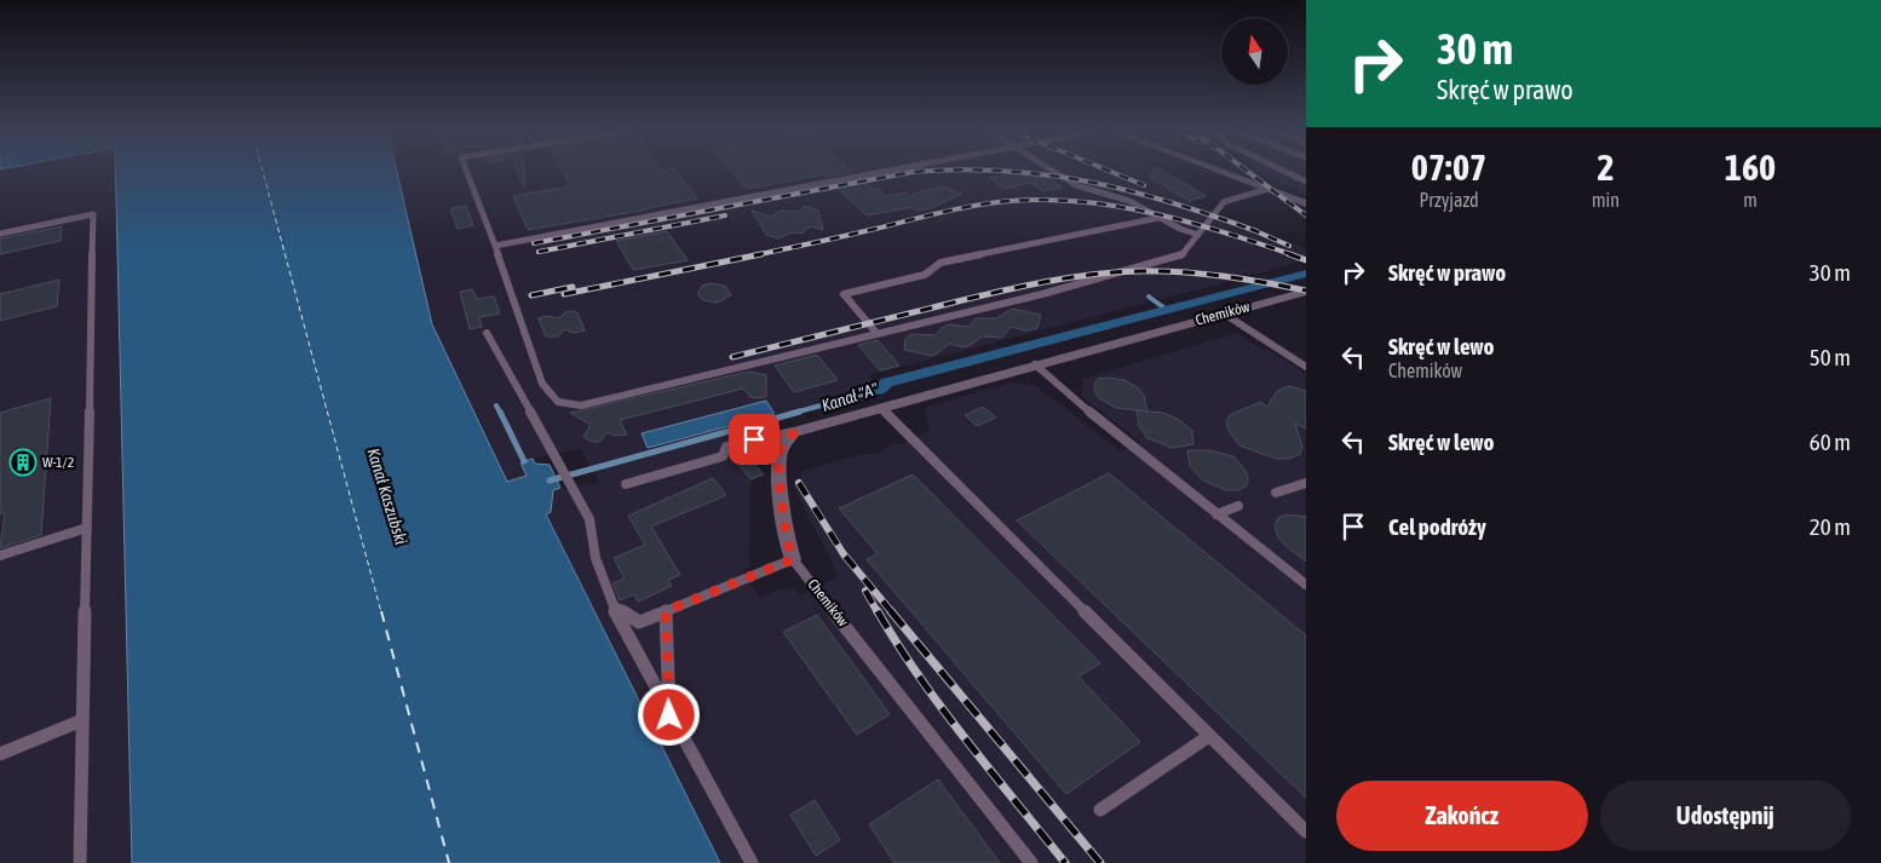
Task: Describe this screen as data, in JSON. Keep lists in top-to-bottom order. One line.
{"streets":{"street":["Chemików"]},"water":["Kanał \"A\"","Kanał Kaszubski"],"places":{"building":["W-1/2"]},"north":"top","page":{"turn":["30 m","Skręć w prawo"],"eta":["07:07","Przyjazd","2","min","160","m"],"list":[{"name":"Skręć w prawo","value":"30 m"},{"name":"Skręć w lewo","note":"Chemików","value":"50 m"},{"name":"Skręć w lewo","value":"60 m"},{"name":"Cel podróży","value":"20 m"}],"buttons":["Zakończ","Udostępnij"]}}
